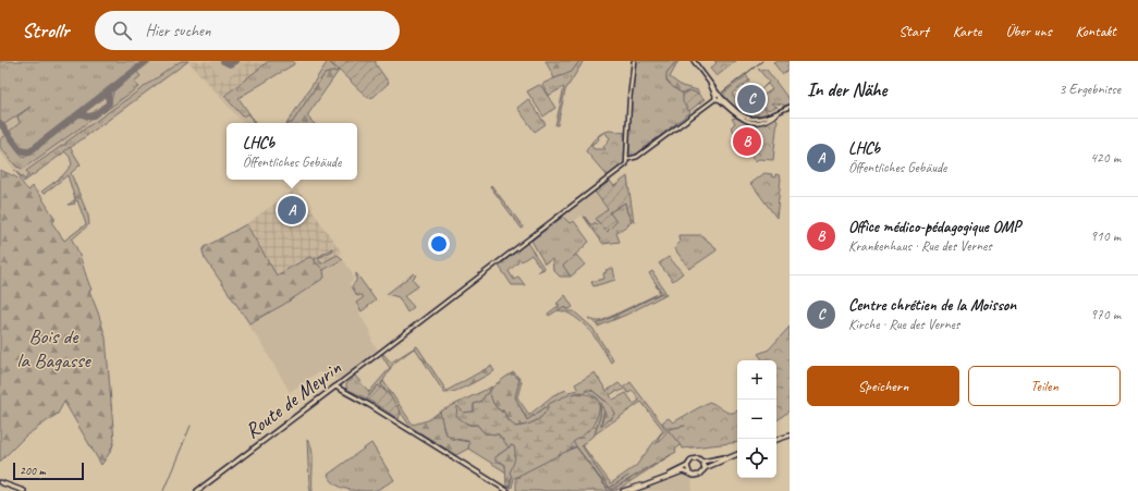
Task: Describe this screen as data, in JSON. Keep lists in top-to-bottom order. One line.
{"streets":{"main road":["Route de Meyrin"]},"parks":["Bois de la Bagasse"],"scale_bar":"200 m","page":{"header":"Strollr","search":"Hier suchen","nav":["Start","Karte","Über uns","Kontakt"],"heading":["In der Nähe","3 Ergebnisse"],"pins":["C","B","A"],"list":[{"mark":"A","name":"LHCb","note":"Öffentliches Gebäude","value":"420 m"},{"mark":"B","name":"Office médico-pédagogique OMP","note":"Krankenhaus · Rue des Vernes","value":"910 m"},{"mark":"C","name":"Centre chrétien de la Moisson","note":"Kirche · Rue des Vernes","value":"970 m"}],"popup":["LHCb","Öffentliches Gebäude"],"buttons":["Speichern","Teilen"],"map_buttons":["+","−"],"scale":"200 m"}}
